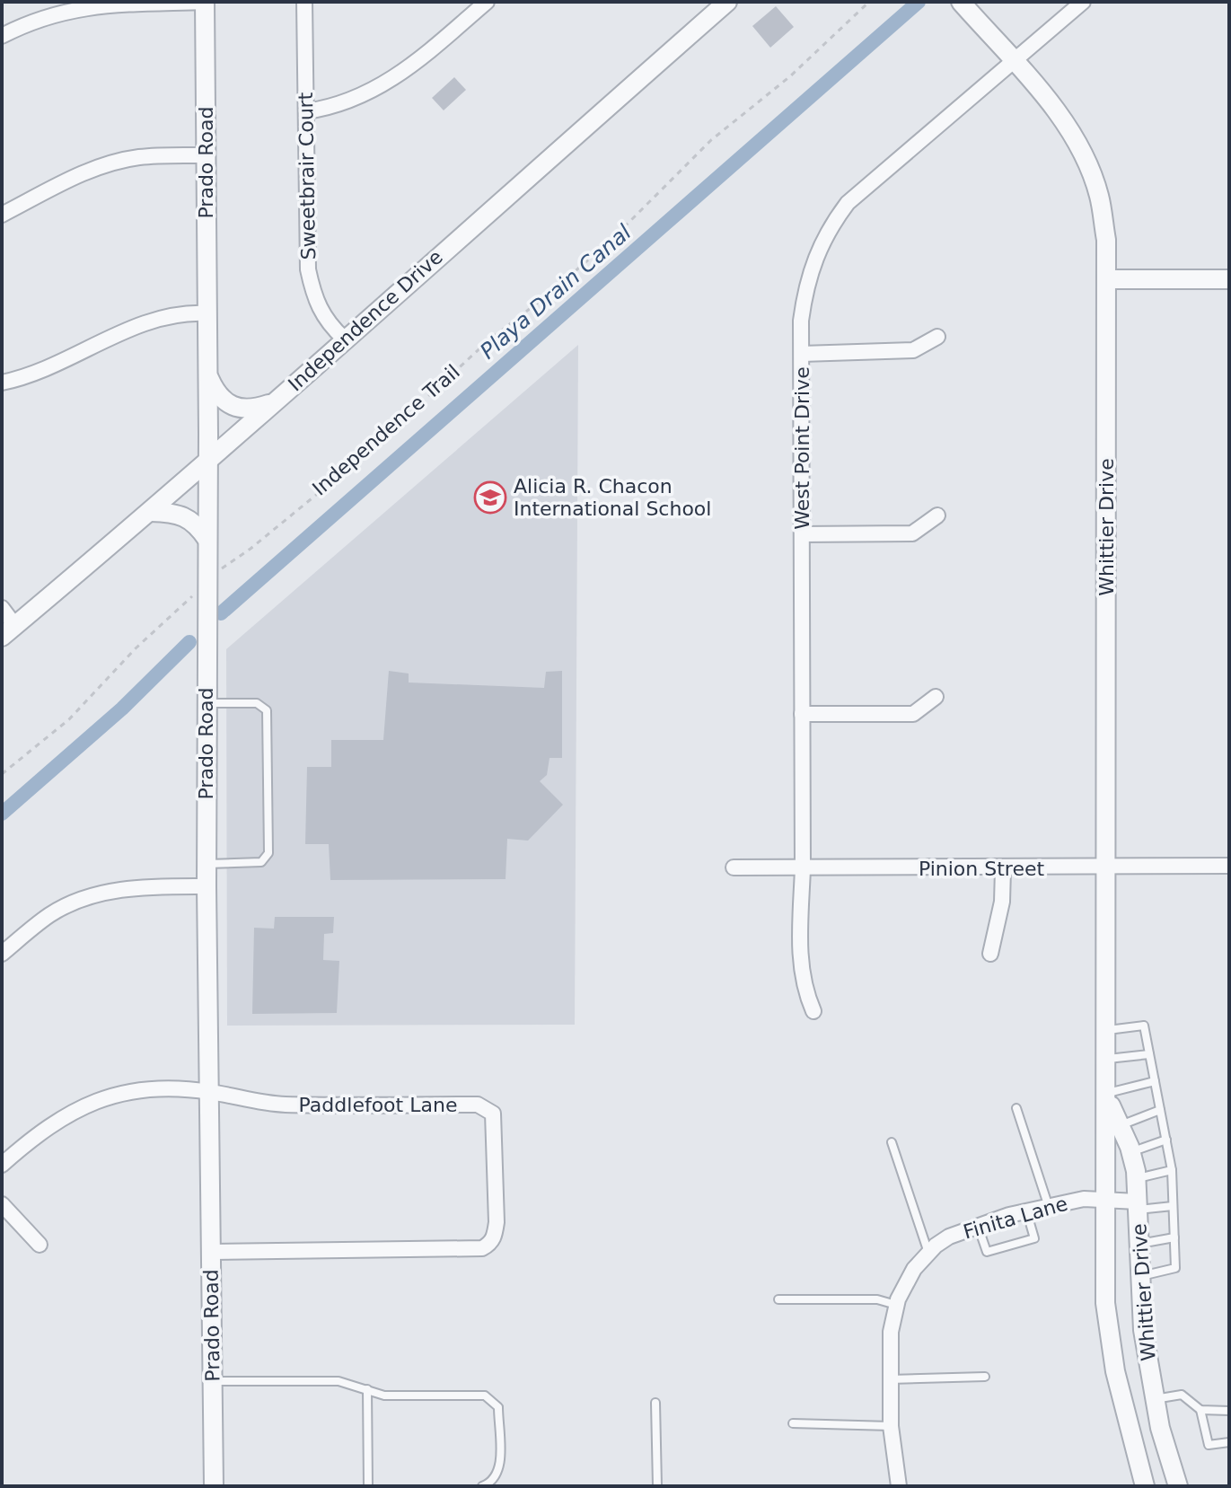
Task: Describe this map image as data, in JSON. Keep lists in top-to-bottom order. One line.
{"streets":{"street":["Prado Road","Sweetbrair Court","Independence Drive","West Point Drive","Whittier Drive","Pinion Street","Paddlefoot Lane","Finita Lane"],"path":["Independence Trail"]},"crossings":[["Prado Road","Independence Drive"],["Prado Road","Paddlefoot Lane"],["Sweetbrair Court","Independence Drive"],["West Point Drive","Whittier Drive"],["West Point Drive","Pinion Street"],["Whittier Drive","Pinion Street"],["Whittier Drive","Finita Lane"]],"water":["Playa Drain Canal"],"places":{"school or university":["Alicia R. Chacon International School"]}}
